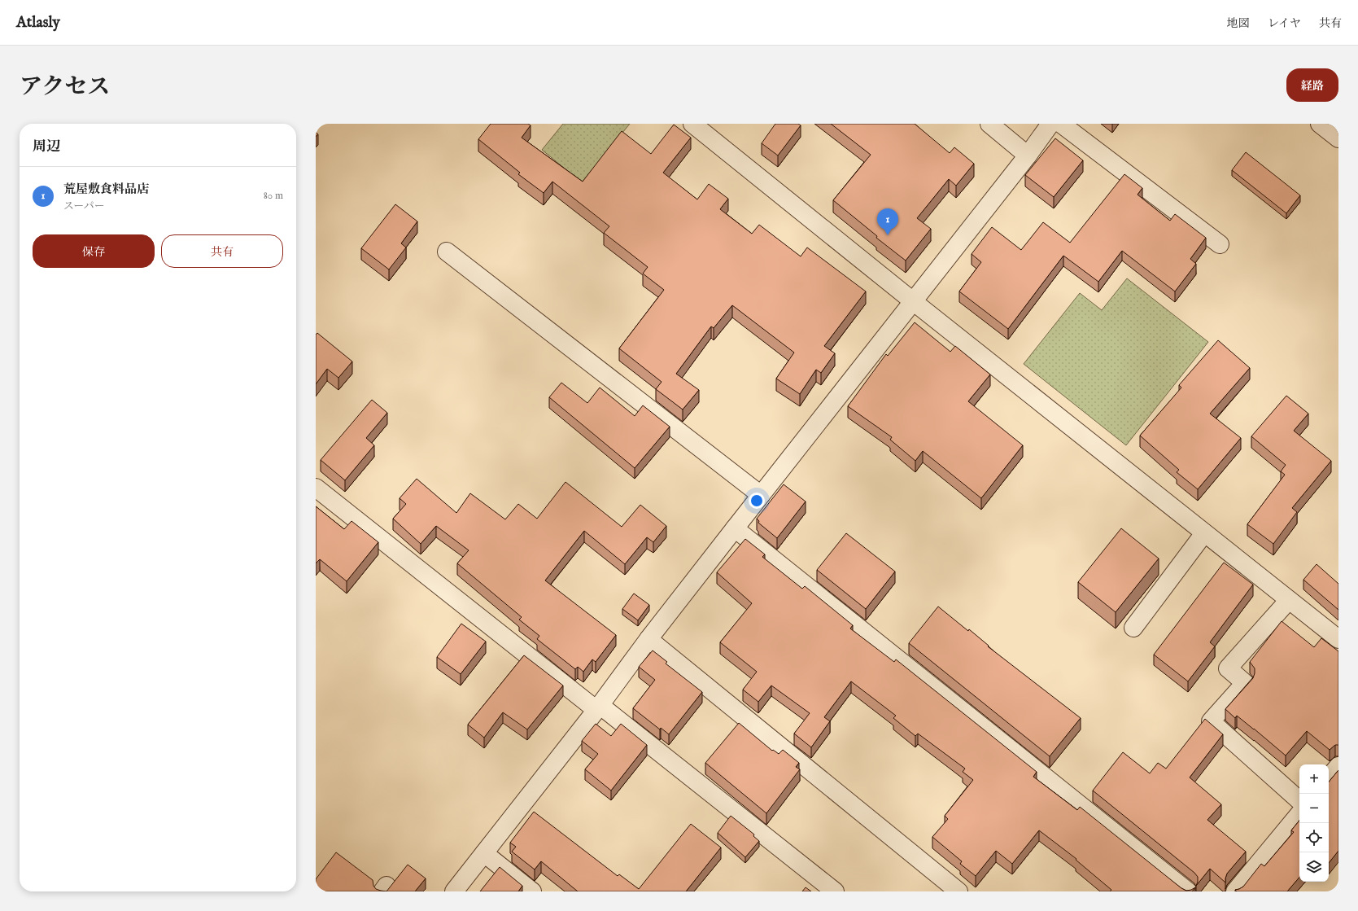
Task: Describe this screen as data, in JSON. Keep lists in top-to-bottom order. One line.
{"page":{"header":"Atlasly","nav":["地図","レイヤ","共有"],"title":"アクセス","buttons":["経路",["保存","共有"]],"heading":"周辺","list":[{"mark":"1","name":"荒屋敷食料品店","note":"スーパー","value":"80 m"}],"pins":"1","map_buttons":["+","−"]}}
